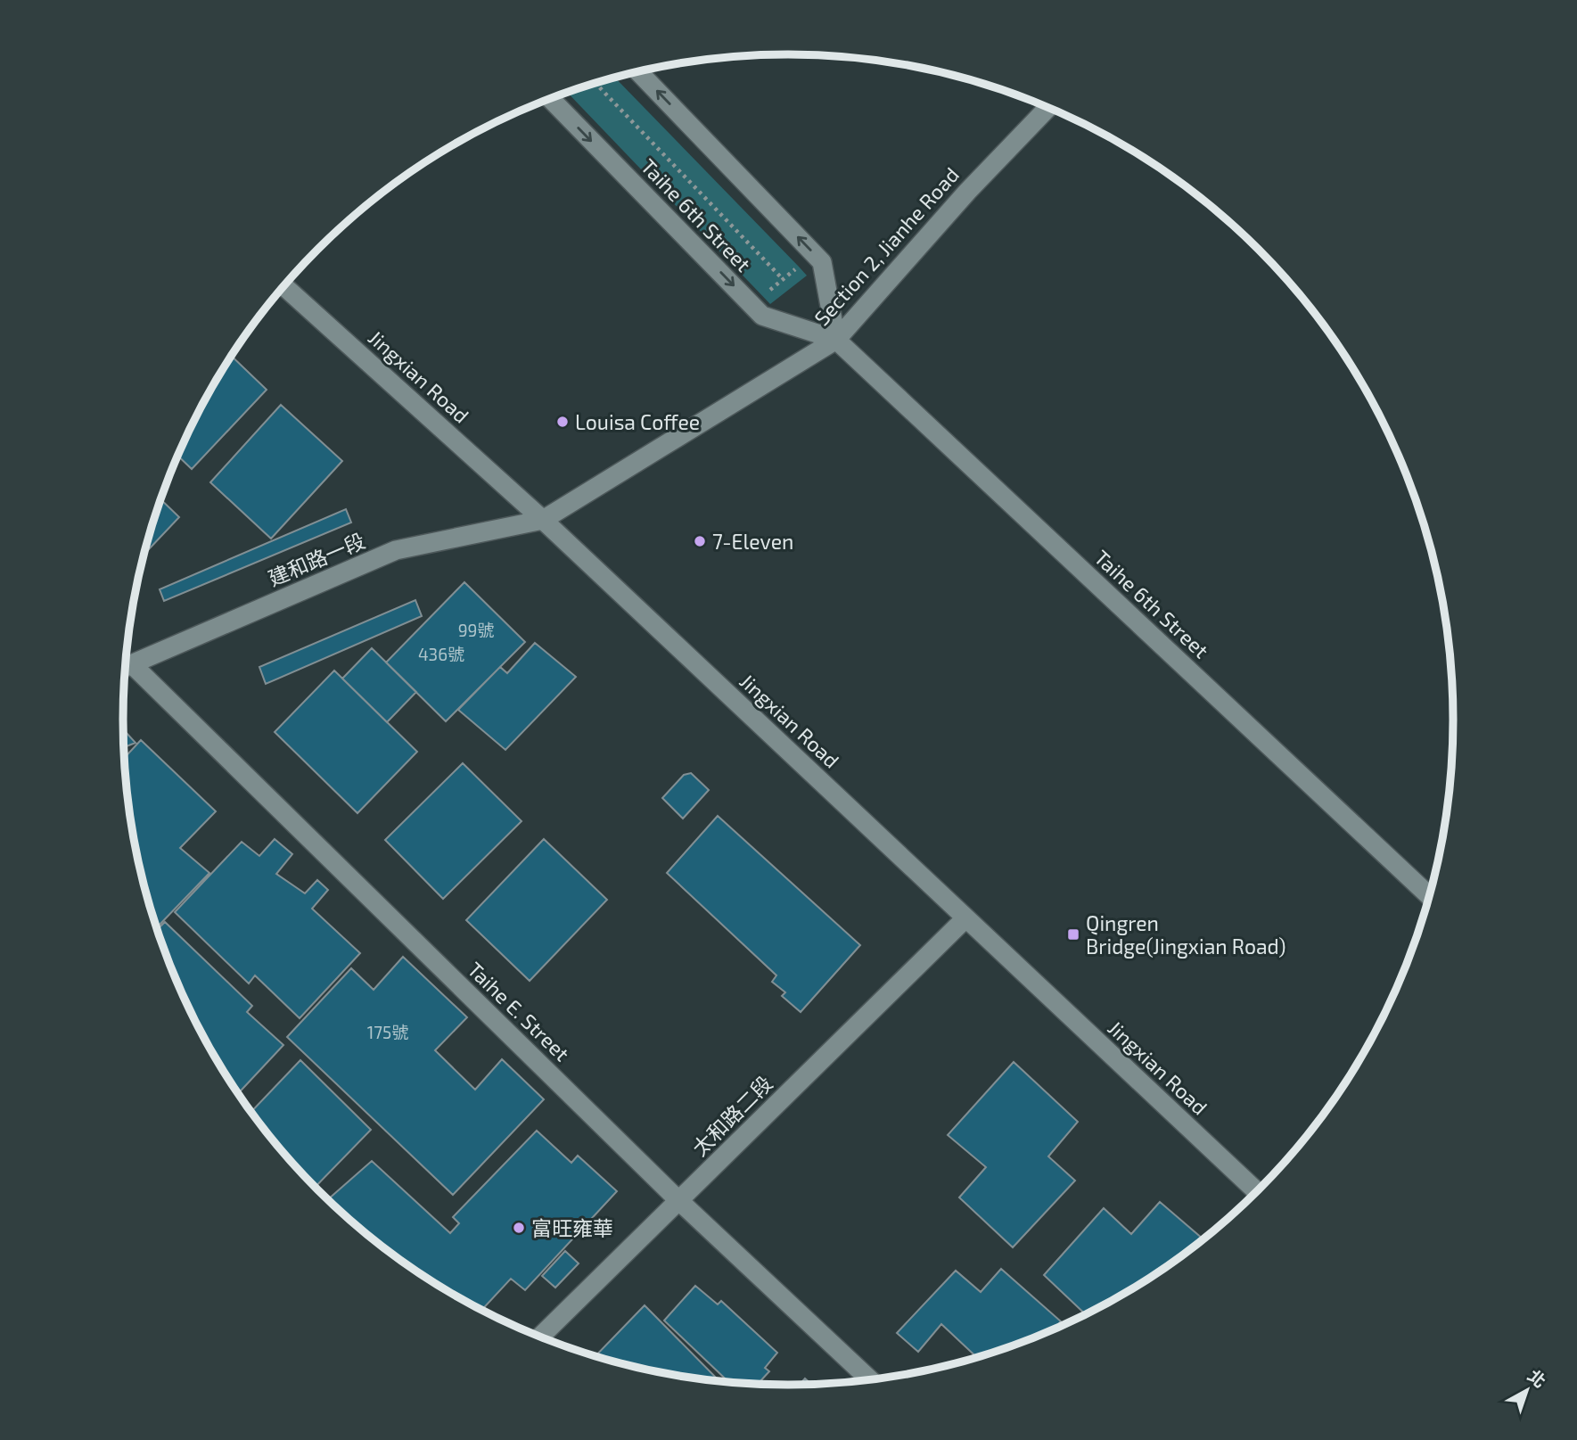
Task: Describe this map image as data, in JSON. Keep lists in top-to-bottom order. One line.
{"streets":{"street":["Taihe 6th Street","Section 2, Jianhe Road","Jingxian Road","建和路一段","Taihe E. Street","太和路二段"]},"crossings":[["Taihe 6th Street","Section 2, Jianhe Road"],["Section 2, Jianhe Road","Jingxian Road"],["Section 2, Jianhe Road","建和路一段"],["Jingxian Road","建和路一段"],["Jingxian Road","太和路二段"],["Taihe E. Street","太和路二段"]],"places":{"other":["Louisa Coffee","7-Eleven","富旺雍華"],"transit":["Qingren Bridge(Jingxian Road)"]},"house_numbers":["99號","436號","175號"],"north":"top right"}
